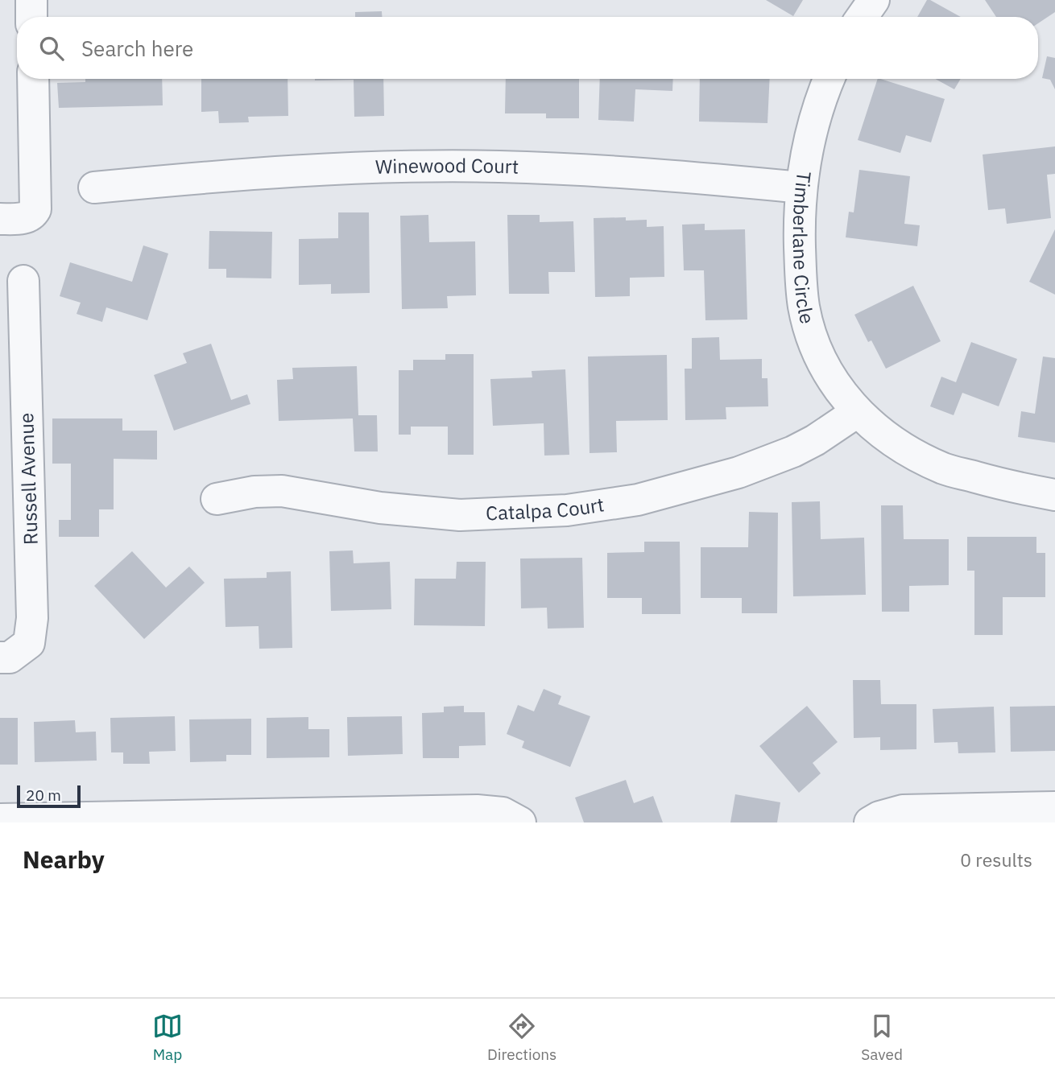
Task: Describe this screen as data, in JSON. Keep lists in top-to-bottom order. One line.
{"streets":{"street":["Winewood Court","Timberlane Circle","Russell Avenue","Catalpa Court"]},"crossings":[["Winewood Court","Timberlane Circle"],["Timberlane Circle","Catalpa Court"]],"scale_bar":"20 m","page":{"search":"Search here","scale":"20 m","heading":["Nearby","0 results"],"nav":["Map","Directions","Saved"]}}
